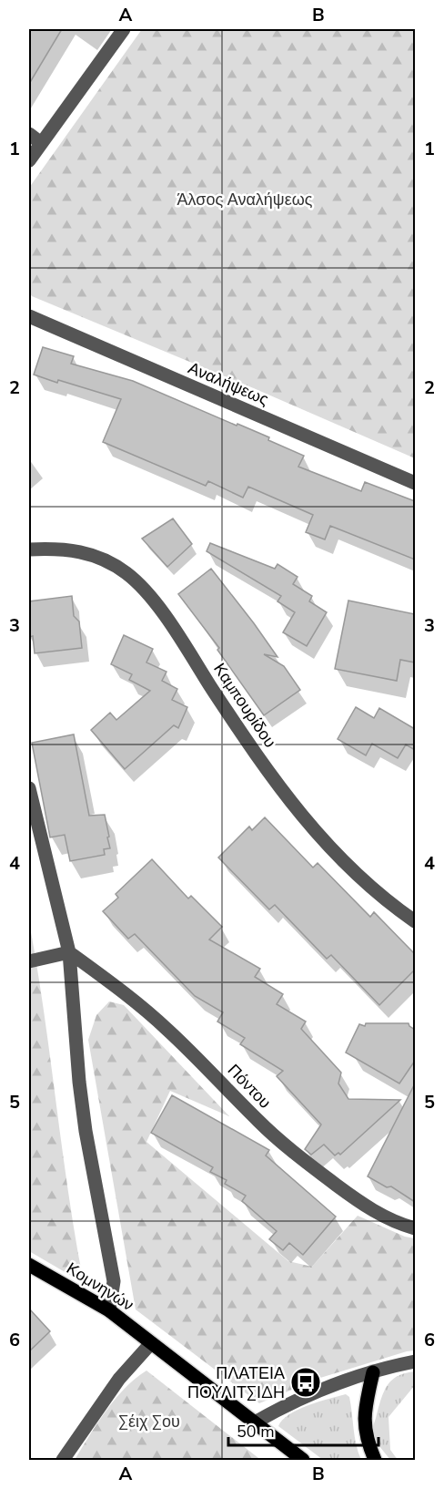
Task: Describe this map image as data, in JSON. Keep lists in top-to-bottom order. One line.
{"streets":{"main road":["Κομνηνών"],"street":["Αναλήψεως","Καμπουρίδου","Πόντου"]},"parks":["Άλσος Αναλήψεως","Σέιχ Σου"],"places":{"bus stop":["ΠΛΑΤΕΙΑ ΠΟΥΛΙΤΣΙΔΗ"]},"scale_bar":"50 m","grid":{"columns":["A","B"],"rows":["1","2","3","4","5","6"]}}
